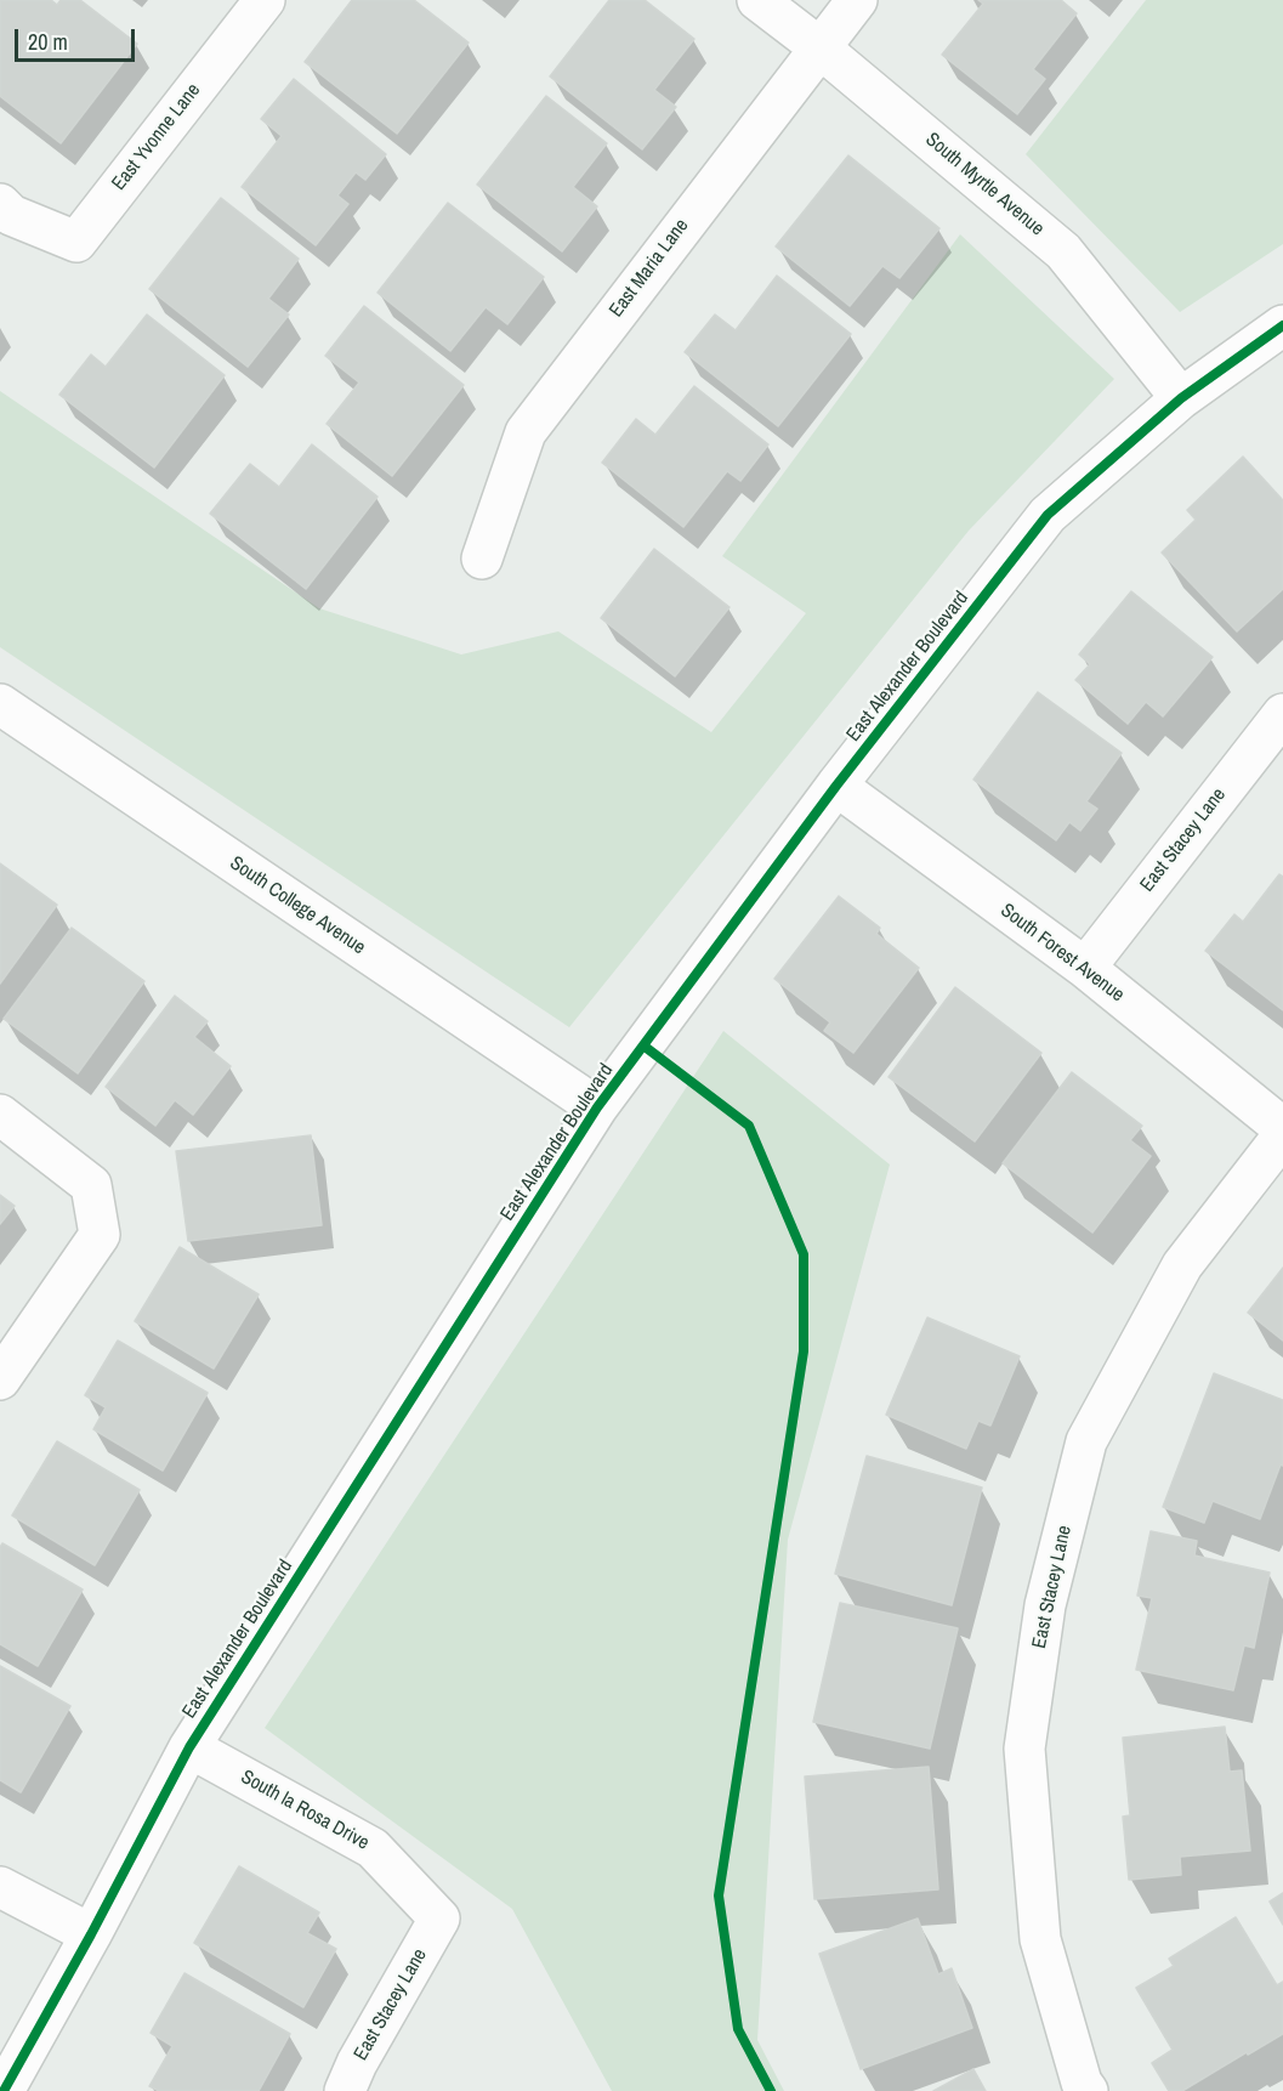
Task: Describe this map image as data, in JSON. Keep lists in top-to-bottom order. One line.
{"streets":{"street":["East Yvonne Lane","South Myrtle Avenue","East Maria Lane","East Alexander Boulevard","East Stacey Lane","South College Avenue","South Forest Avenue","South la Rosa Drive"]},"crossings":[["South Myrtle Avenue","East Maria Lane"],["South Myrtle Avenue","East Alexander Boulevard"],["East Alexander Boulevard","South College Avenue"],["East Alexander Boulevard","South Forest Avenue"],["East Alexander Boulevard","South la Rosa Drive"],["East Stacey Lane","South Forest Avenue"],["East Stacey Lane","South la Rosa Drive"]],"scale_bar":"20 m"}
